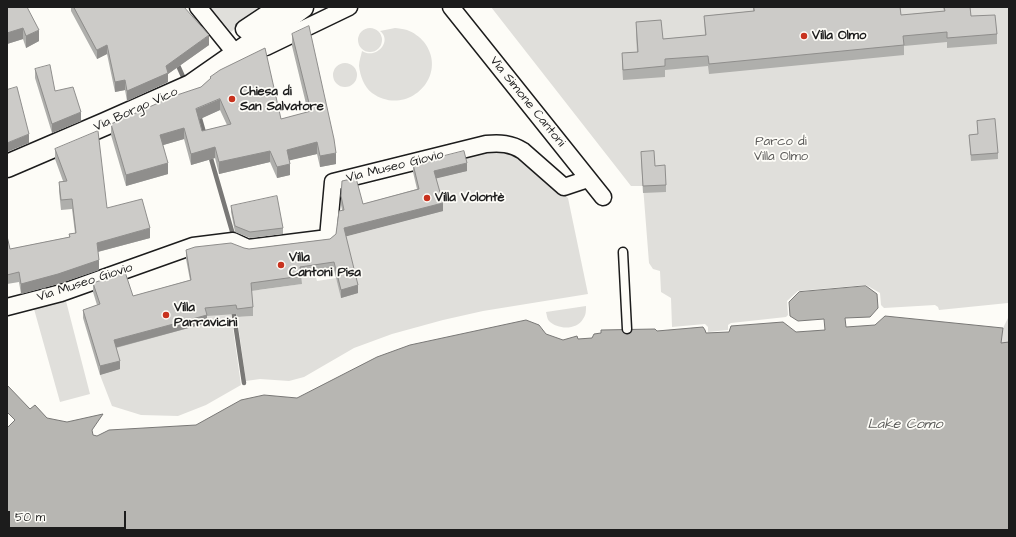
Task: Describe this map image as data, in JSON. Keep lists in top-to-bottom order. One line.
{"streets":{"main road":["Via Borgo Vico"],"street":["Via Simone Cantoni","Via Museo Giovio"]},"crossings":[["Via Simone Cantoni","Via Museo Giovio"]],"water":["Lake Como"],"parks":["Parco di Villa Olmo"],"places":["Villa Olmo","Chiesa di San Salvatore","Villa Volontè","Villa Cantoni Pisa","Villa Parravicini"],"scale_bar":"50 m"}
